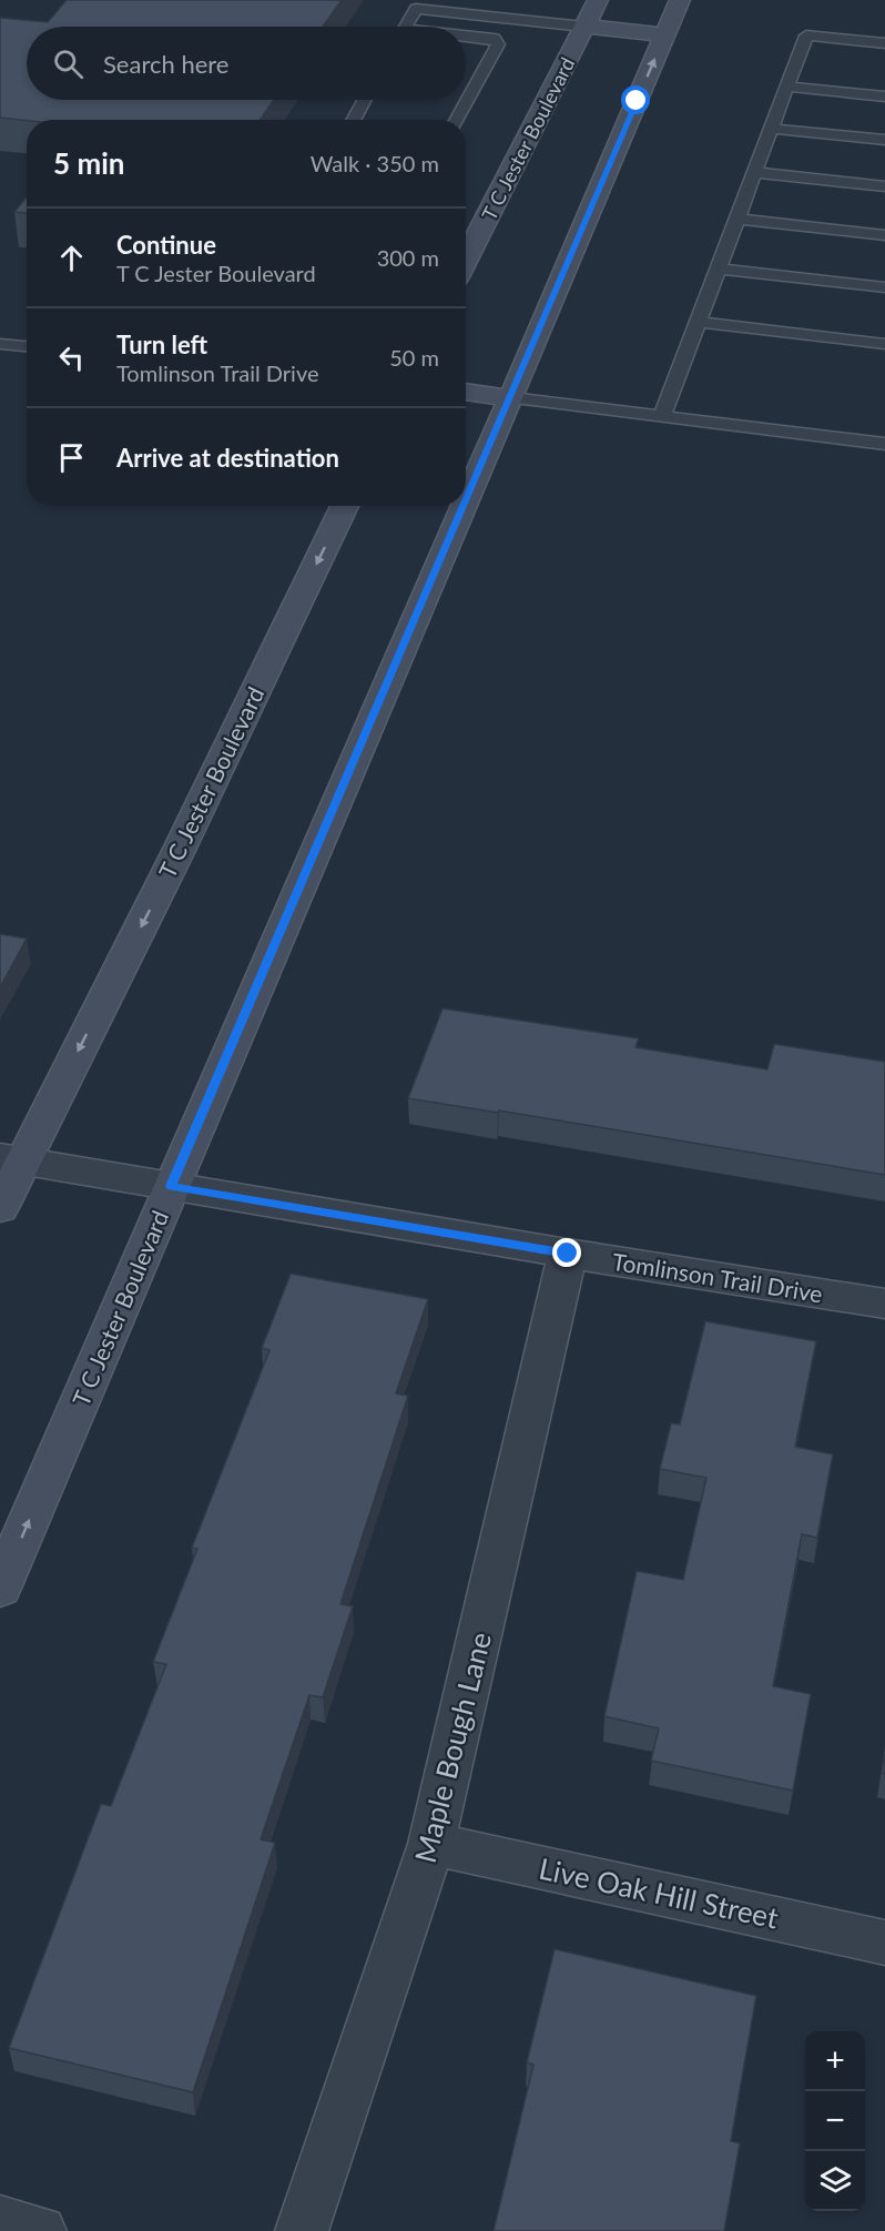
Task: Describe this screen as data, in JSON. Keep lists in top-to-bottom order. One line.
{"streets":{"main road":["T C Jester Boulevard"],"street":["Tomlinson Trail Drive","Maple Bough Lane","Live Oak Hill Street"]},"crossings":[["T C Jester Boulevard","Tomlinson Trail Drive"],["Tomlinson Trail Drive","Maple Bough Lane"],["Maple Bough Lane","Live Oak Hill Street"]],"page":{"search":"Search here","heading":["5 min","Walk · 350 m"],"list":[["Continue","T C Jester Boulevard","300 m"],["Turn left","Tomlinson Trail Drive","50 m"],"Arrive at destination"],"map_buttons":["+","−"]}}
